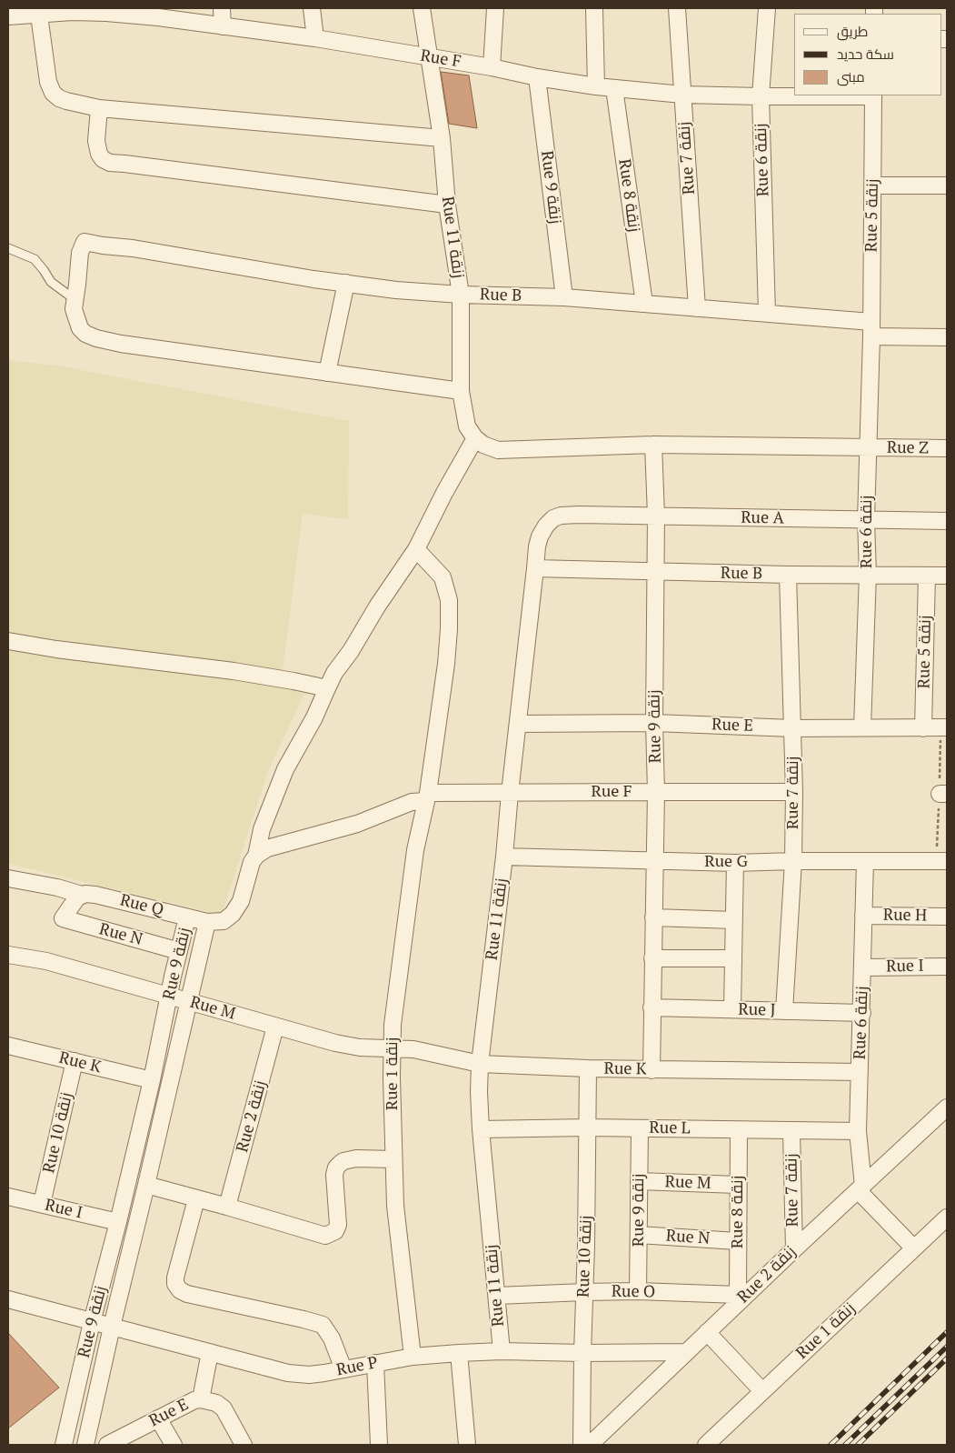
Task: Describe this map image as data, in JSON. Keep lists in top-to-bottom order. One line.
{"streets":{"street":["Rue F","Rue 7 زنقة","Rue 6 زنقة","Rue 9 زنقة","Rue 8 زنقة","Rue 5 زنقة","Rue 11 زنقة","Rue B","Rue Z","Rue A","Rue E","Rue G","Rue Q","Rue H","Rue N","Rue I","Rue M","Rue J","Rue K","Rue 1 زنقة","Rue 2 زنقة","Rue L","Rue 10 زنقة","Rue O","Rue P"]},"crossings":[["Rue F","Rue 7 زنقة"],["Rue F","Rue 6 زنقة"],["Rue F","Rue 9 زنقة"],["Rue F","Rue 8 زنقة"],["Rue F","Rue 5 زنقة"],["Rue F","Rue 11 زنقة"],["Rue F","Rue 1 زنقة"],["Rue 7 زنقة","Rue B"],["Rue 7 زنقة","Rue E"],["Rue 7 زنقة","Rue G"],["Rue 7 زنقة","Rue J"],["Rue 7 زنقة","Rue 2 زنقة"],["Rue 7 زنقة","Rue L"],["Rue 6 زنقة","Rue 5 زنقة"],["Rue 6 زنقة","Rue B"],["Rue 6 زنقة","Rue Z"],["Rue 6 زنقة","Rue A"],["Rue 6 زنقة","Rue E"],["Rue 6 زنقة","Rue G"],["Rue 6 زنقة","Rue H"],["Rue 6 زنقة","Rue I"],["Rue 6 زنقة","Rue J"],["Rue 6 زنقة","Rue K"],["Rue 6 زنقة","Rue 2 زنقة"],["Rue 6 زنقة","Rue L"],["Rue 9 زنقة","Rue B"],["Rue 9 زنقة","Rue A"],["Rue 9 زنقة","Rue E"],["Rue 9 زنقة","Rue G"],["Rue 9 زنقة","Rue Q"],["Rue 9 زنقة","Rue N"],["Rue 9 زنقة","Rue I"],["Rue 9 زنقة","Rue M"],["Rue 9 زنقة","Rue J"],["Rue 9 زنقة","Rue K"],["Rue 9 زنقة","Rue L"],["Rue 9 زنقة","Rue O"],["Rue 9 زنقة","Rue P"],["Rue 8 زنقة","Rue B"],["Rue 8 زنقة","Rue N"],["Rue 8 زنقة","Rue M"],["Rue 8 زنقة","Rue 2 زنقة"],["Rue 8 زنقة","Rue L"],["Rue 8 زنقة","Rue O"],["Rue 5 زنقة","Rue B"],["Rue 5 زنقة","Rue E"],["Rue 11 زنقة","Rue B"],["Rue 11 زنقة","Rue A"],["Rue 11 زنقة","Rue E"],["Rue 11 زنقة","Rue G"],["Rue 11 زنقة","Rue K"],["Rue 11 زنقة","Rue L"],["Rue 11 زنقة","Rue O"],["Rue 11 زنقة","Rue P"],["Rue Q","Rue N"],["Rue I","Rue 10 زنقة"],["Rue M","Rue K"],["Rue M","Rue 1 زنقة"],["Rue M","Rue 2 زنقة"],["Rue K","Rue 1 زنقة"],["Rue K","Rue 10 زنقة"],["Rue 1 زنقة","Rue P"],["Rue 2 زنقة","Rue O"],["Rue 2 زنقة","Rue P"],["Rue L","Rue 10 زنقة"],["Rue 10 زنقة","Rue O"],["Rue 10 زنقة","Rue P"]],"legend":["طريق","سكة حديد","مبنى"]}
